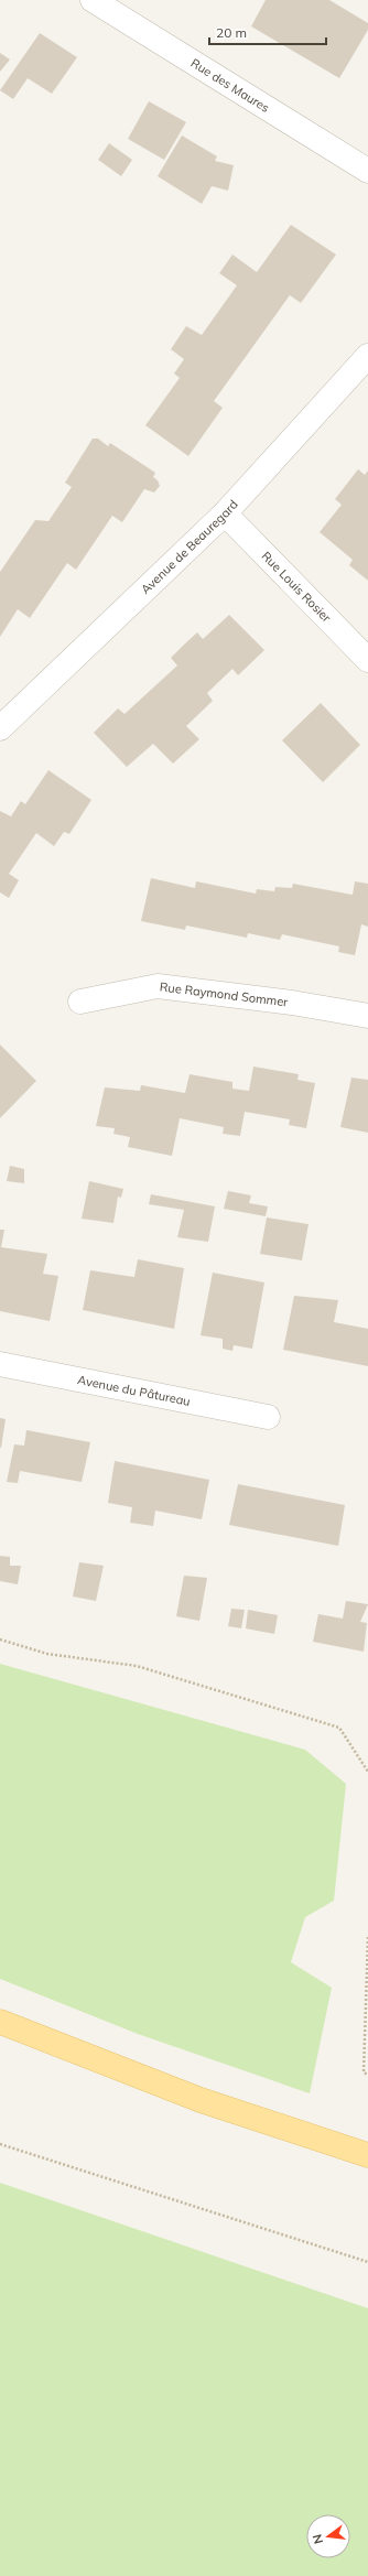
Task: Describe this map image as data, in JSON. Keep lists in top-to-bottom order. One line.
{"streets":{"street":["Rue des Maures","Avenue de Beauregard","Rue Louis Rosier","Rue Raymond Sommer","Avenue du Pâtureau"]},"crossings":[["Avenue de Beauregard","Rue Louis Rosier"]],"scale_bar":"20 m","north":"left"}
